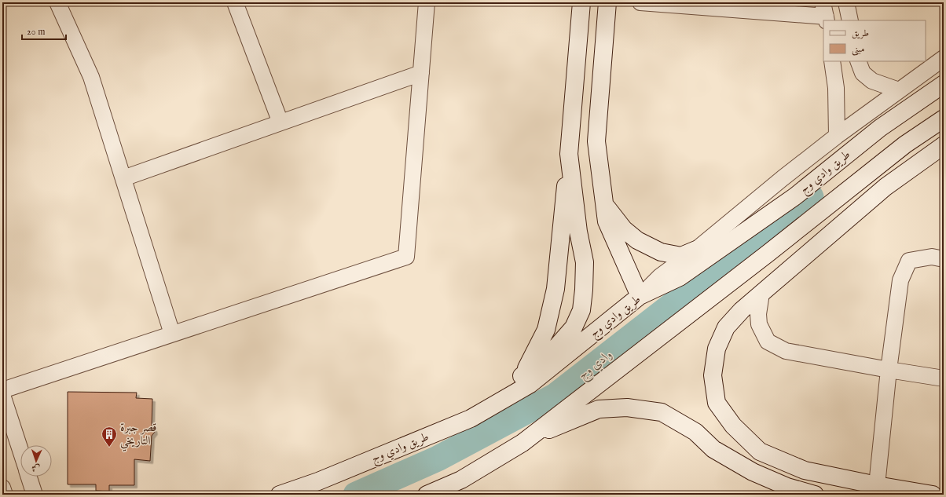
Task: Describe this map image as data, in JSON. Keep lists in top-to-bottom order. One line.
{"streets":{"street":["طريق وادي وج"]},"water":["وادي وج"],"places":{"building":["قصر جبرة التاريخي"]},"legend":["طريق","مبنى"],"scale_bar":"20 m","north":"bottom"}
